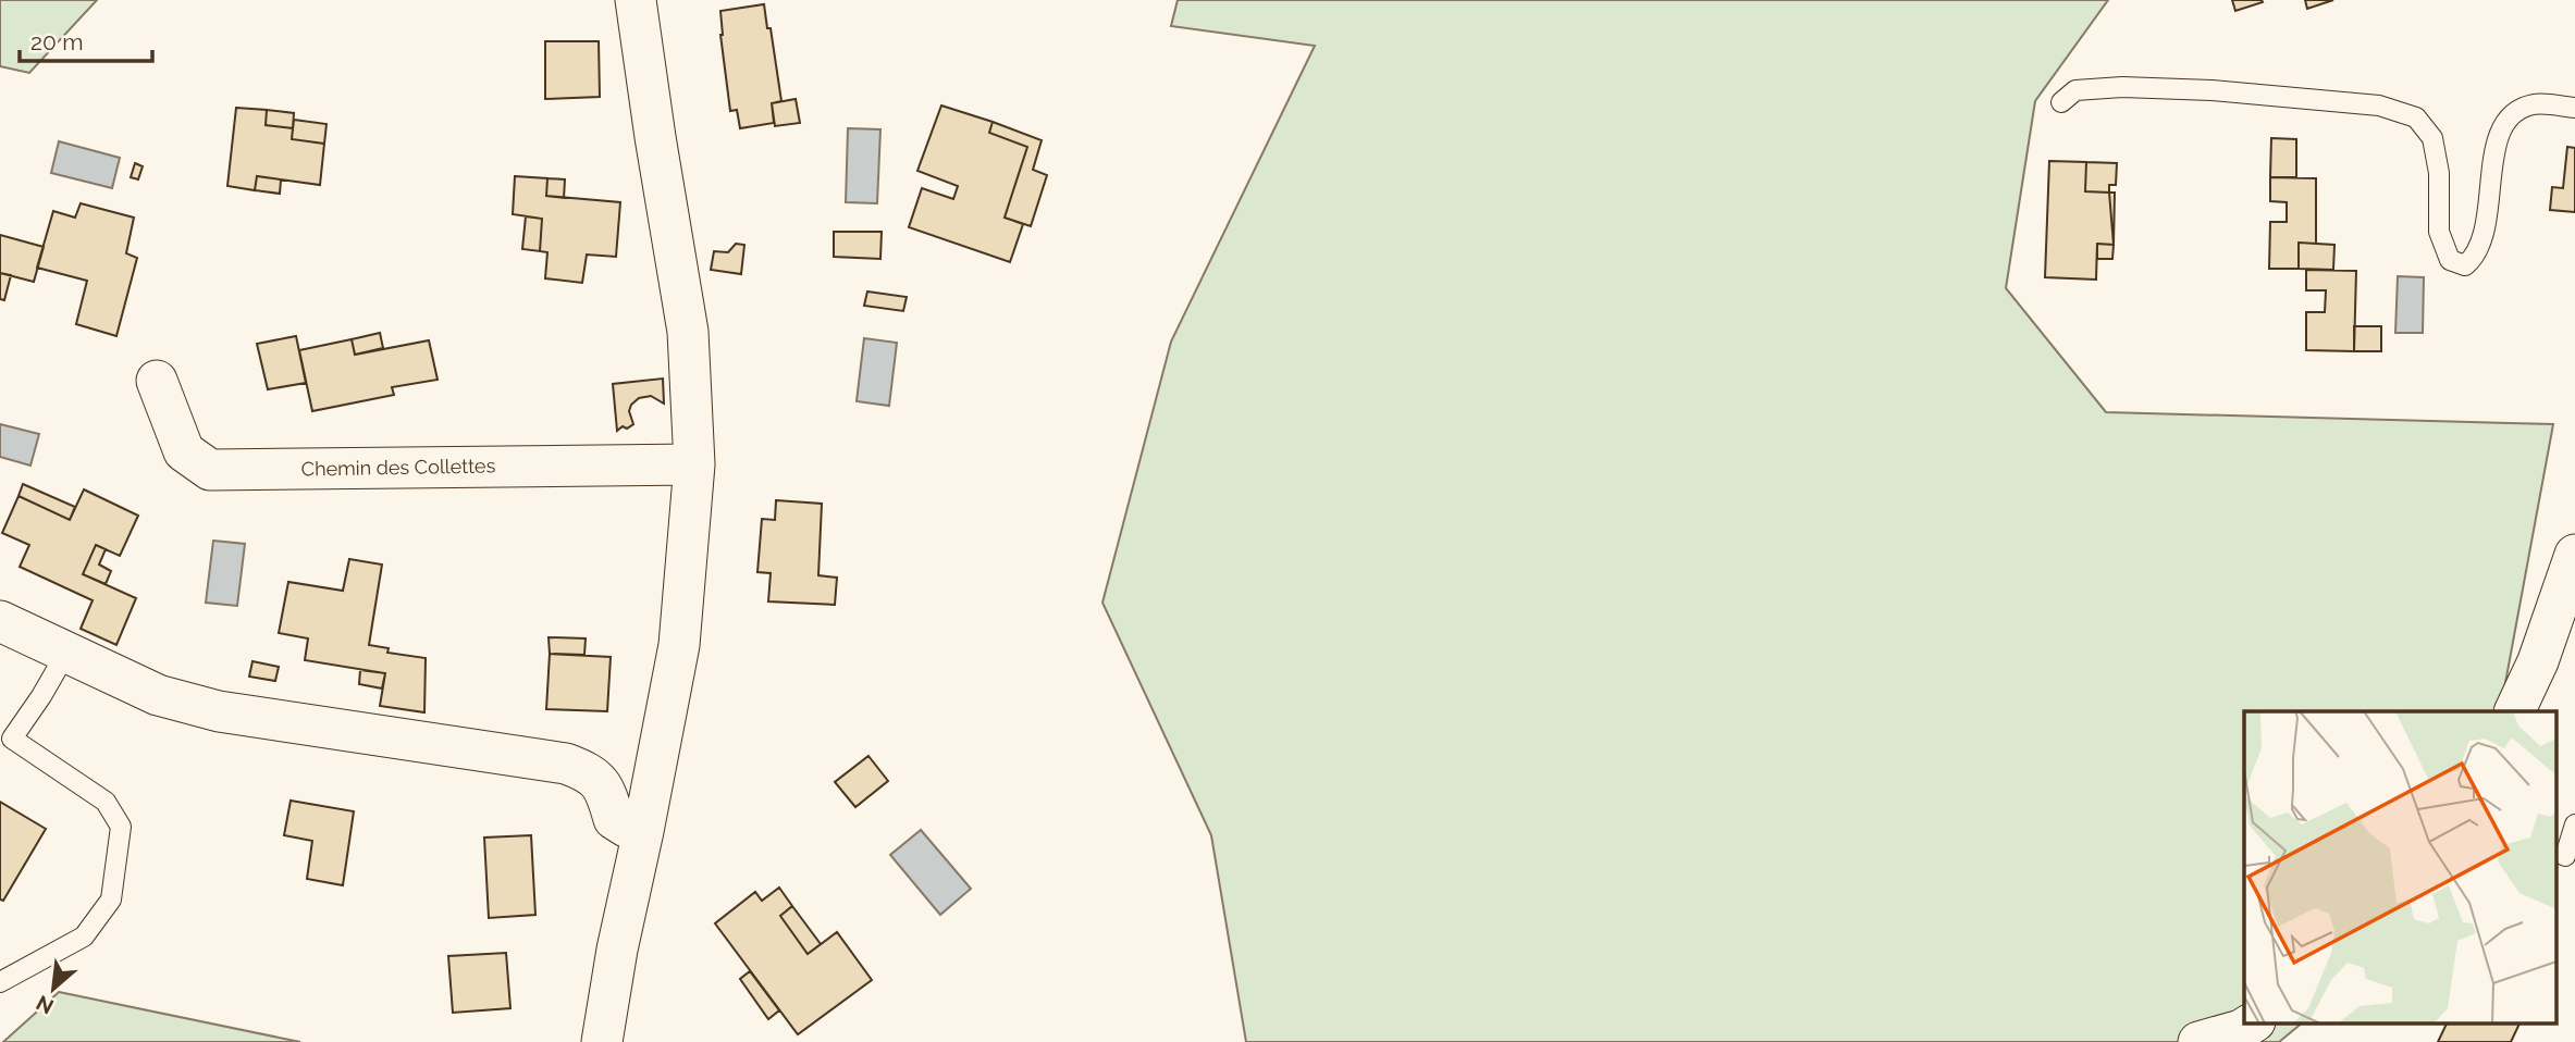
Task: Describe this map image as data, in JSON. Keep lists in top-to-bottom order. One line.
{"streets":{"street":["Chemin des Collettes"]},"scale_bar":"20 m","north":"bottom left"}
